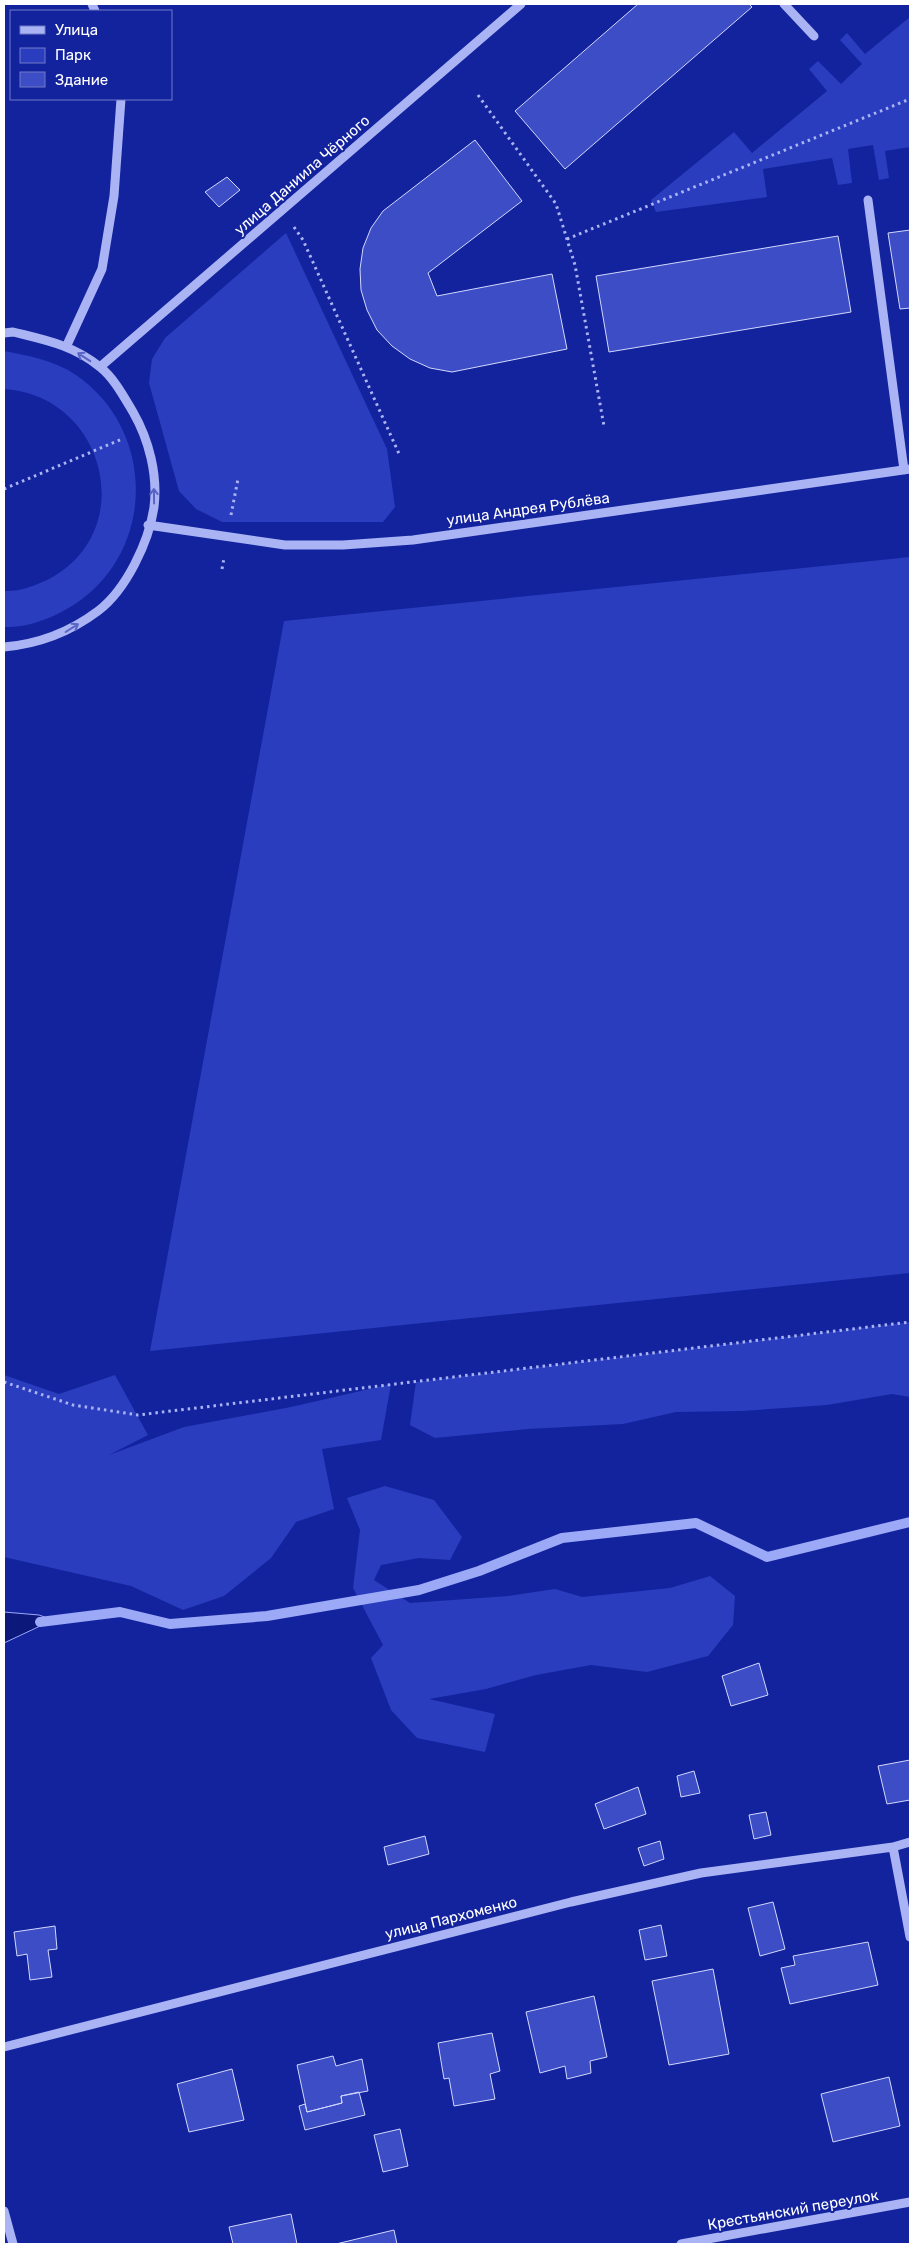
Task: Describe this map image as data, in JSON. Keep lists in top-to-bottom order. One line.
{"streets":{"street":["улица Даниила Чёрного","улица Андрея Рублёва","улица Пархоменко","Крестьянский переулок"]},"legend":["Улица","Парк","Здание"]}
